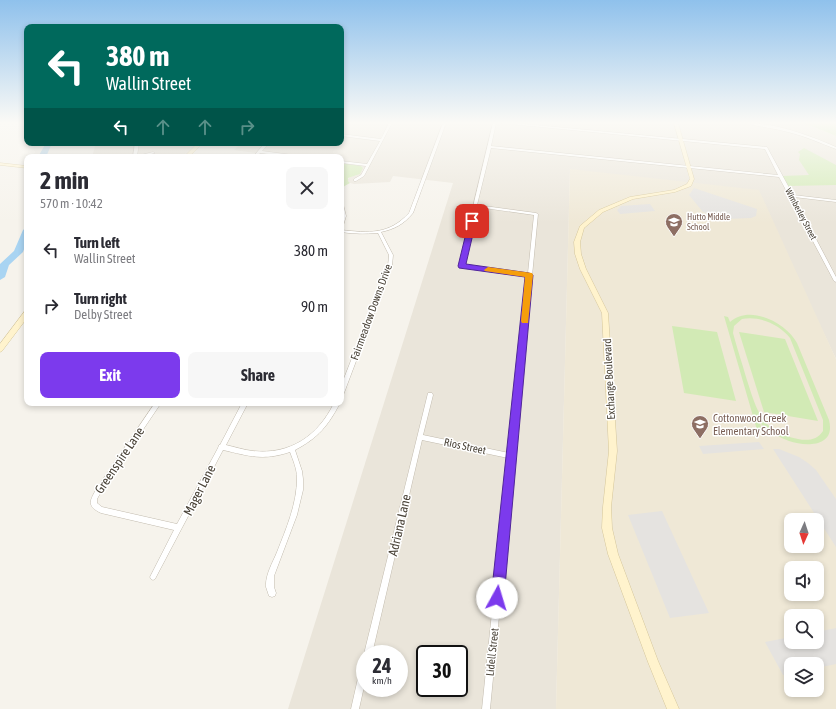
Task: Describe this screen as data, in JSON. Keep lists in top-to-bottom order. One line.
{"streets":{"street":["Wimberley Street","Fairmeadow Downs Drive","Exchange Boulevard","Rios Street","Greenspire Lane","Mager Lane","Adriana Lane","Lidell Street"]},"crossings":[["Rios Street","Adriana Lane"],["Rios Street","Lidell Street"],["Greenspire Lane","Mager Lane"]],"places":{"school or university":["Hutto Middle School","Cottonwood Creek Elementary School"]},"north":"bottom","page":{"turn":["380 m","Wallin Street"],"heading":["2 min","570 m · 10:42"],"list":[{"name":"Turn left","note":"Wallin Street","value":"380 m"},{"name":"Turn right","note":"Delby Street","value":"90 m"}],"buttons":["Exit","Share"],"speed":"24 km/h","limit":"30"}}
